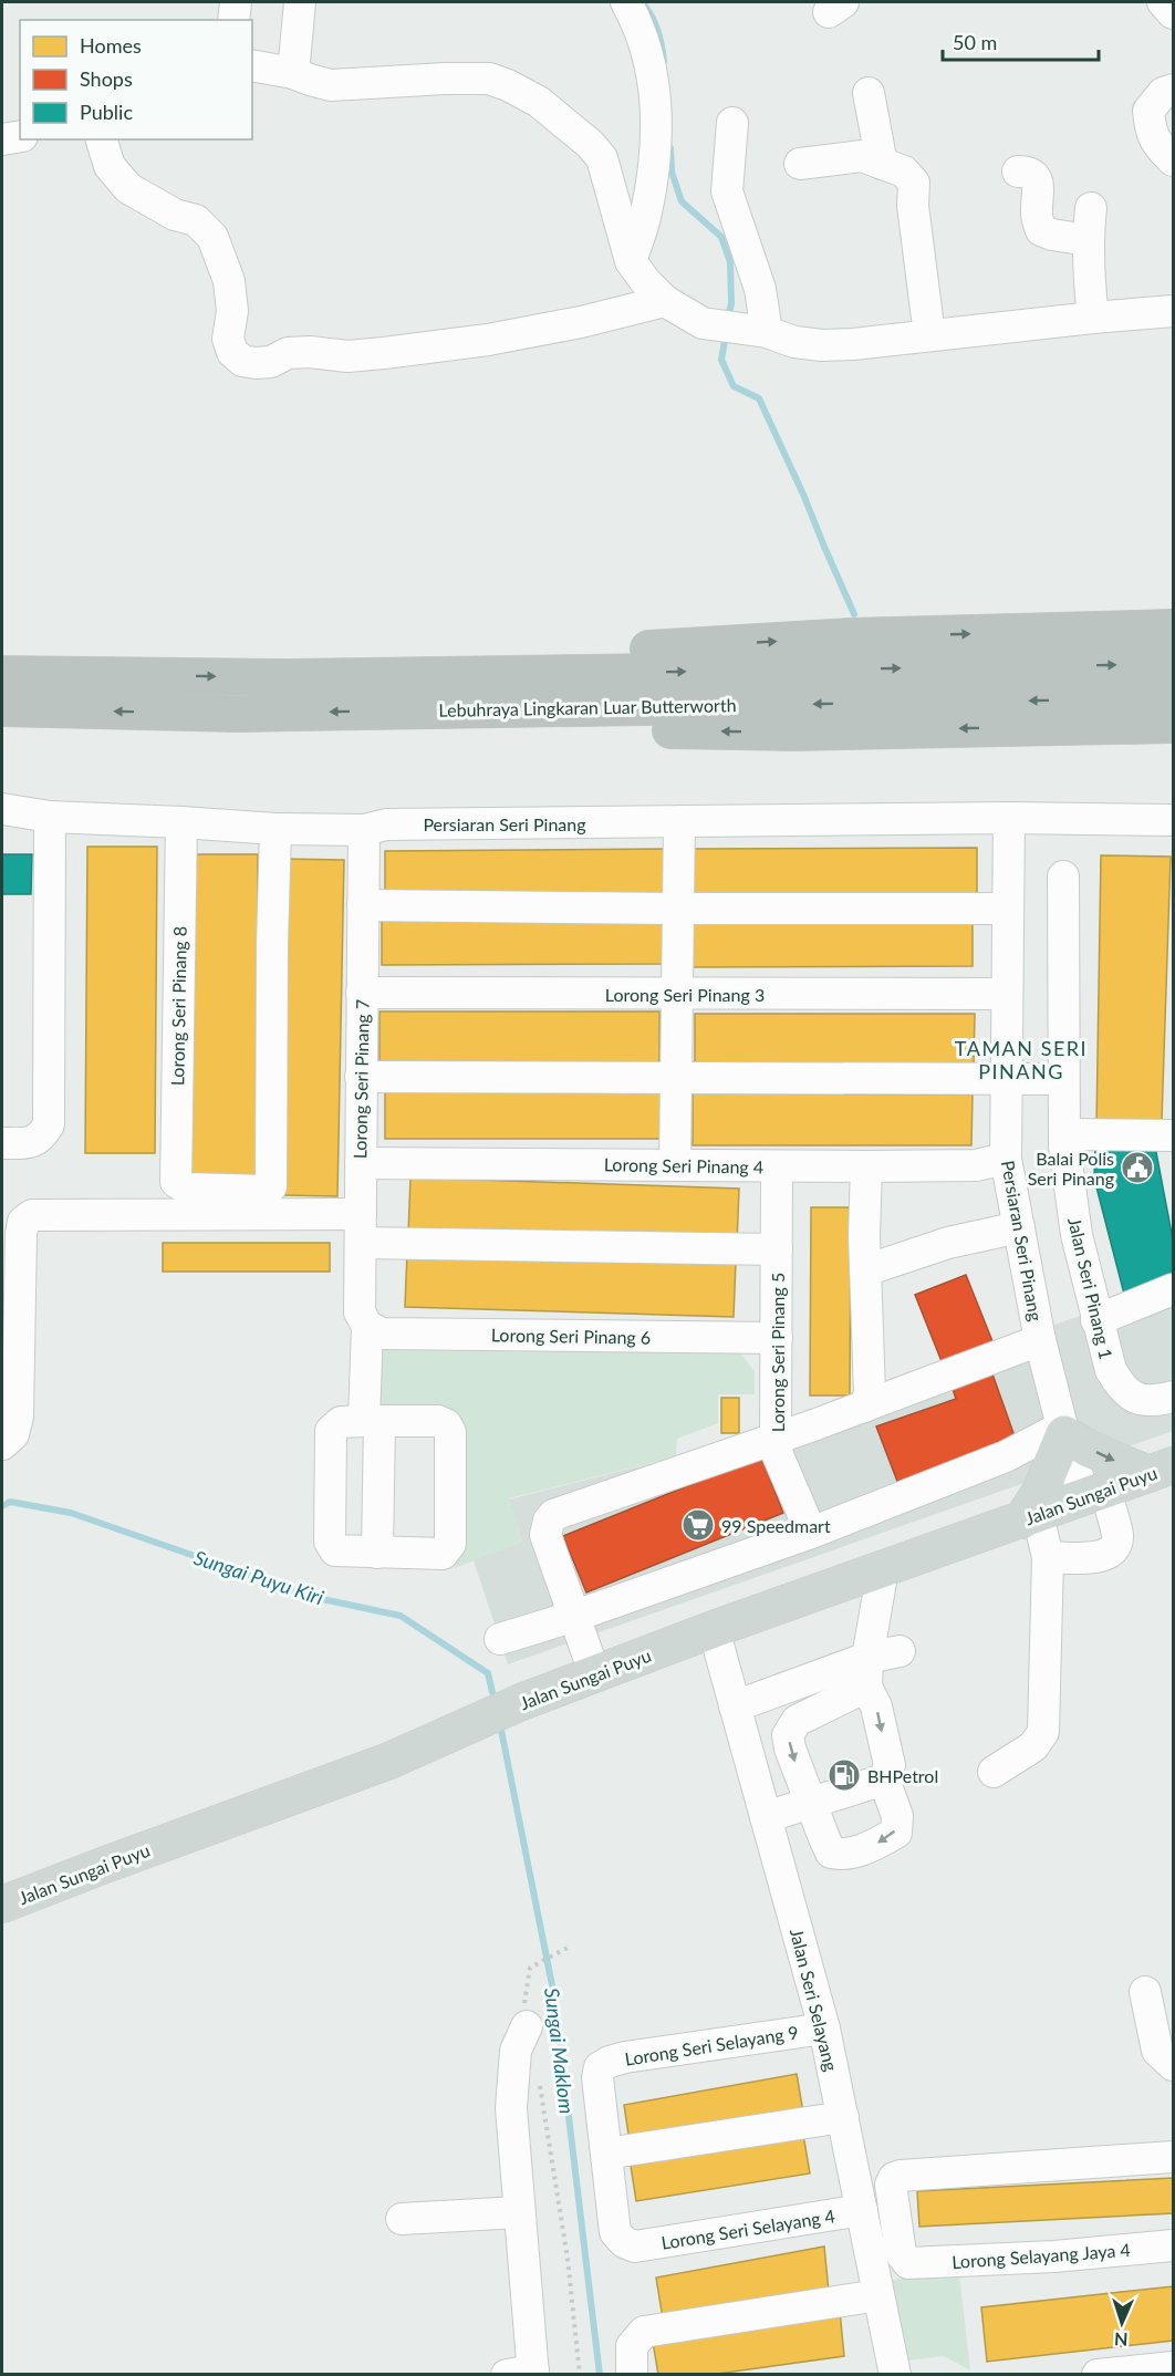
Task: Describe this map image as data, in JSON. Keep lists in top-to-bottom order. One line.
{"streets":{"highway":["Lebuhraya Lingkaran Luar Butterworth"],"main road":["Jalan Sungai Puyu"],"street":["Persiaran Seri Pinang","Lorong Seri Pinang 3","Lorong Seri Pinang 8","Lorong Seri Pinang 7","Lorong Seri Pinang 4","Jalan Seri Pinang 1","Lorong Seri Pinang 6","Lorong Seri Pinang 5","Jalan Seri Selayang","Lorong Seri Selayang 9","Lorong Seri Selayang 4","Lorong Selayang Jaya 4"]},"crossings":[["Persiaran Seri Pinang","Lorong Seri Pinang 3"],["Persiaran Seri Pinang","Lorong Seri Pinang 8"],["Persiaran Seri Pinang","Lorong Seri Pinang 7"],["Persiaran Seri Pinang","Lorong Seri Pinang 4"],["Persiaran Seri Pinang","Jalan Sungai Puyu"],["Lorong Seri Pinang 3","Lorong Seri Pinang 7"],["Lorong Seri Pinang 7","Lorong Seri Pinang 4"],["Lorong Seri Pinang 7","Lorong Seri Pinang 6"],["Lorong Seri Pinang 4","Lorong Seri Pinang 5"],["Lorong Seri Pinang 6","Lorong Seri Pinang 5"],["Jalan Sungai Puyu","Jalan Seri Selayang"],["Jalan Seri Selayang","Lorong Seri Selayang 9"],["Jalan Seri Selayang","Lorong Seri Selayang 4"],["Lorong Seri Selayang 9","Lorong Seri Selayang 4"]],"districts":["TAMAN SERI PINANG"],"water":["Sungai Puyu Kiri","Sungai Maklom"],"places":{"public building":["Balai Polis Seri Pinang"],"supermarket":["99 Speedmart"],"fuel station":["BHPetrol"]},"legend":["Homes","Shops","Public"],"scale_bar":"50 m","north":"bottom"}
